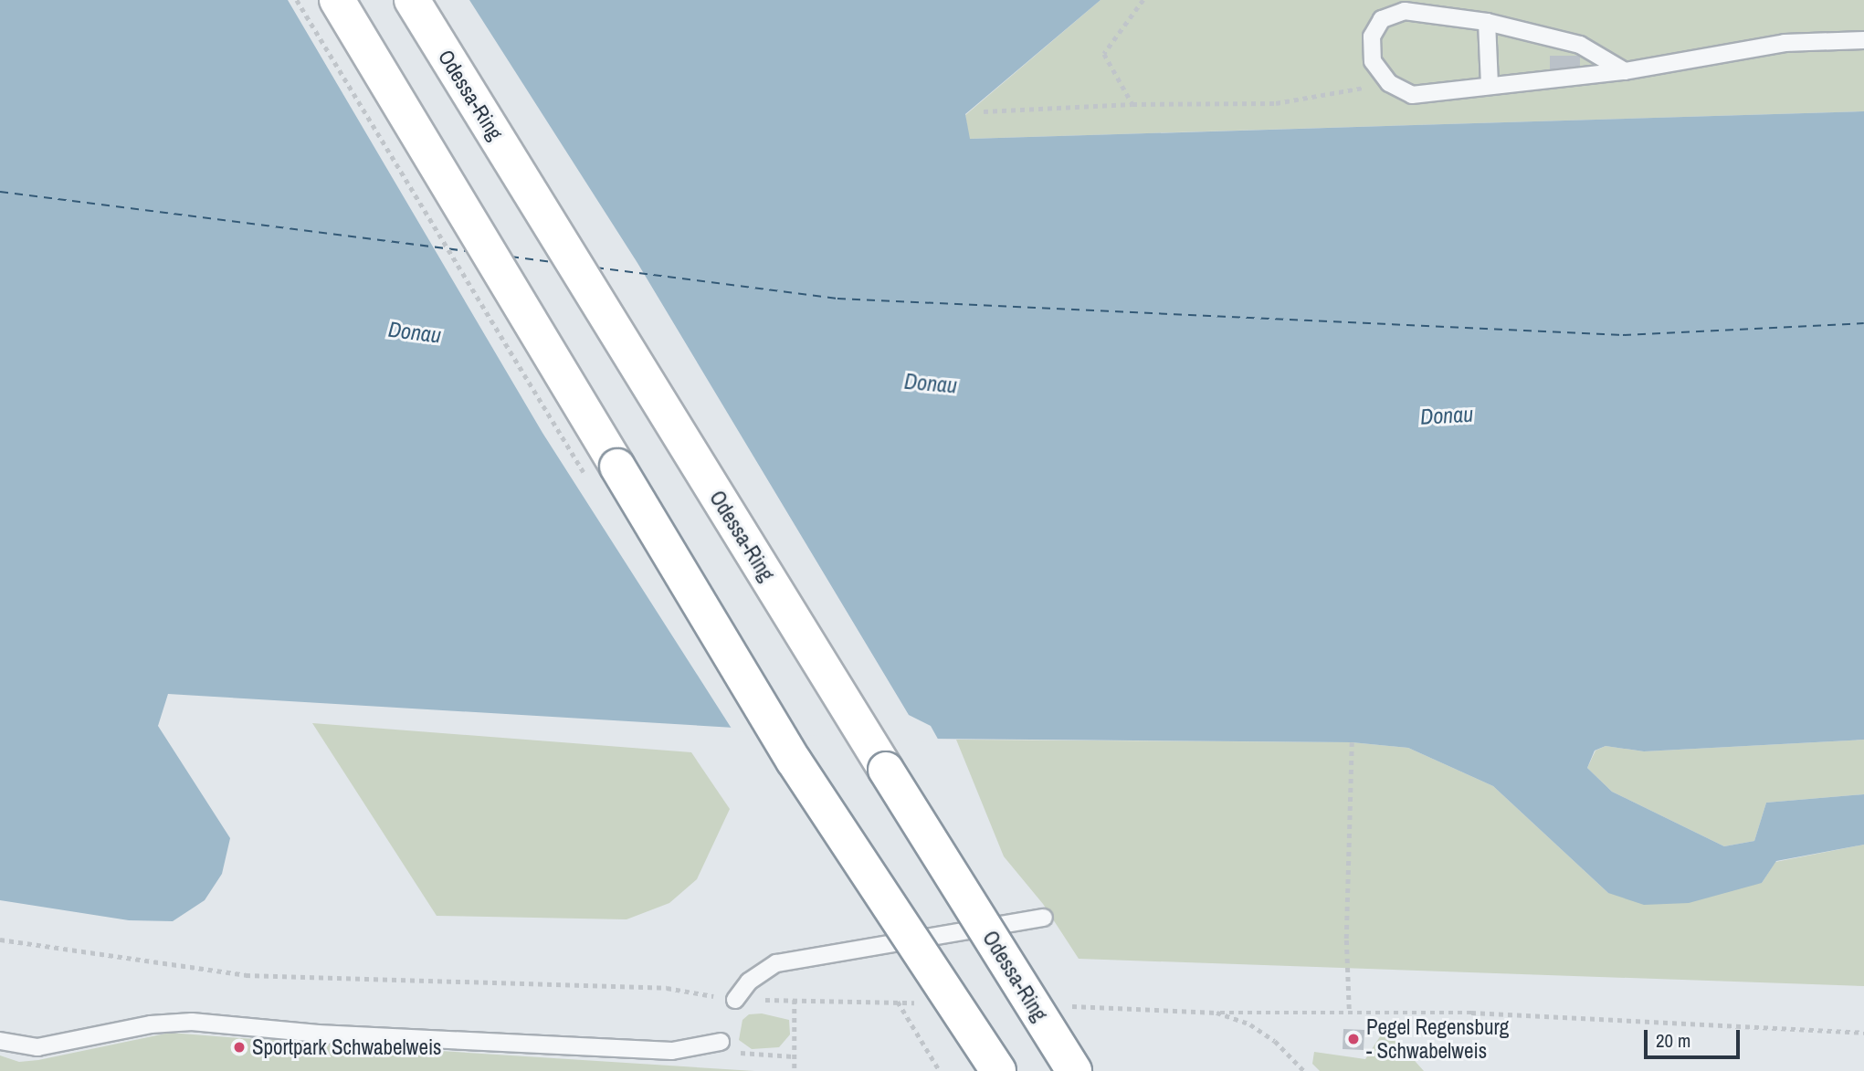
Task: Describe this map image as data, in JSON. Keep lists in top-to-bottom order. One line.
{"streets":{"highway":["Odessa-Ring"]},"water":["Donau"],"places":["Pegel Regensburg - Schwabelweis","Sportpark Schwabelweis"],"scale_bar":"20 m"}
